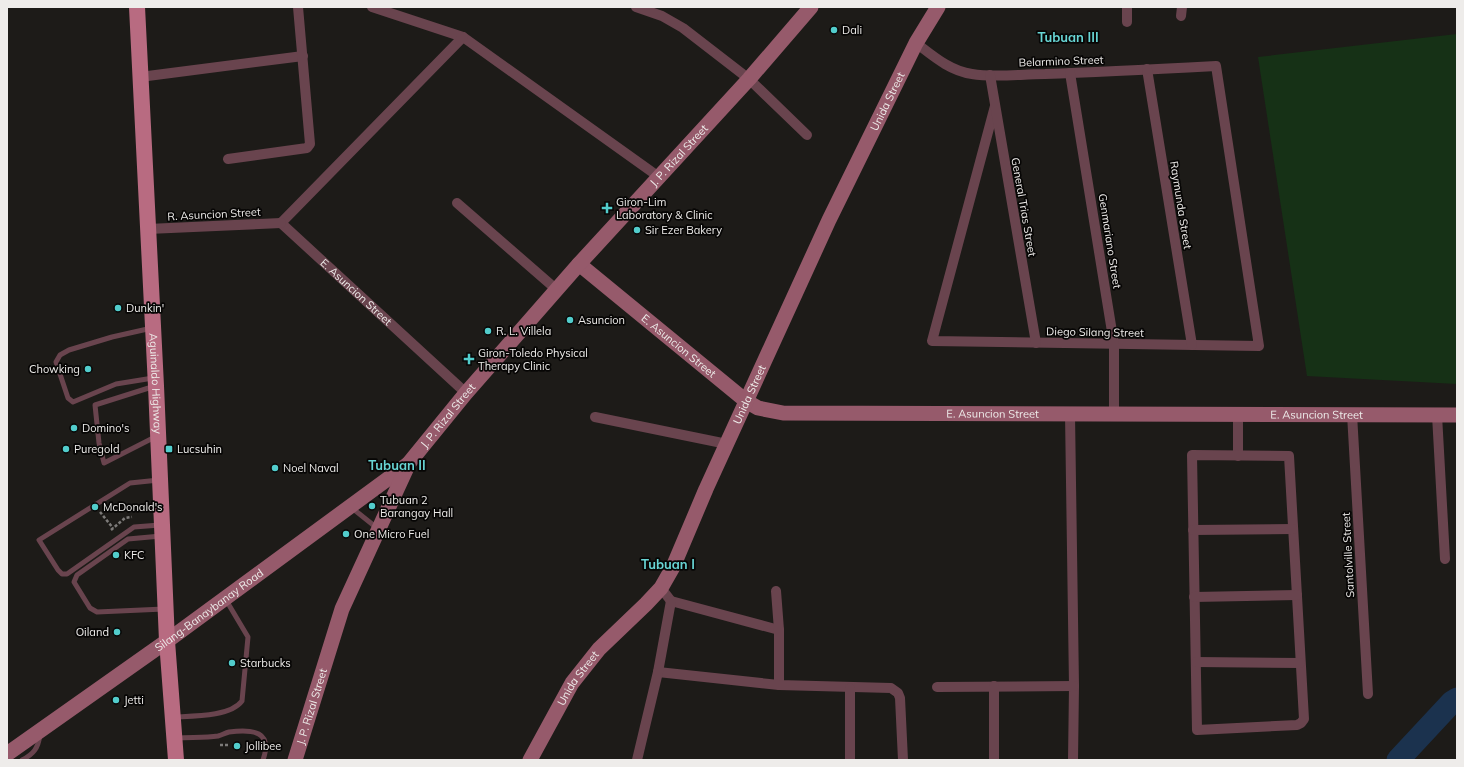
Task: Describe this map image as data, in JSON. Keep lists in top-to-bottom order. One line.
{"streets":{"main road":["Unida Street","J. P. Rizal Street","E. Asuncion Street","Aguinaldo Highway","Silang-Banaybanay Road"],"street":["Belarmino Street","Raymunda Street","General Trias Street","R. Asuncion Street","Genmariano Street","Diego Silang Street","Santolville Street"]},"crossings":[["Belarmino Street","Unida Street"],["Belarmino Street","Raymunda Street"],["Belarmino Street","General Trias Street"],["Belarmino Street","Genmariano Street"],["Belarmino Street","Diego Silang Street"],["Unida Street","E. Asuncion Street"],["J. P. Rizal Street","E. Asuncion Street"],["J. P. Rizal Street","Silang-Banaybanay Road"],["Raymunda Street","Diego Silang Street"],["General Trias Street","Diego Silang Street"],["R. Asuncion Street","E. Asuncion Street"],["R. Asuncion Street","Aguinaldo Highway"],["Genmariano Street","E. Asuncion Street"],["Genmariano Street","Diego Silang Street"],["E. Asuncion Street","Santolville Street"],["Aguinaldo Highway","Silang-Banaybanay Road"]],"districts":["Tubuan III","Tubuan II","Tubuan I"],"places":{"other":["Dali","Sir Ezer Bakery","Dunkin'","Asuncion","R. L. Villela","Chowking","Domino's","Puregold","Noel Naval","Tubuan 2 Barangay Hall","McDonald's","One Micro Fuel","KFC","Oiland","Starbucks","Jetti","Jollibee"],"health":["Giron-Lim Laboratory & Clinic","Giron-Toledo Physical Therapy Clinic"],"transit":["Lucsuhin"]}}
